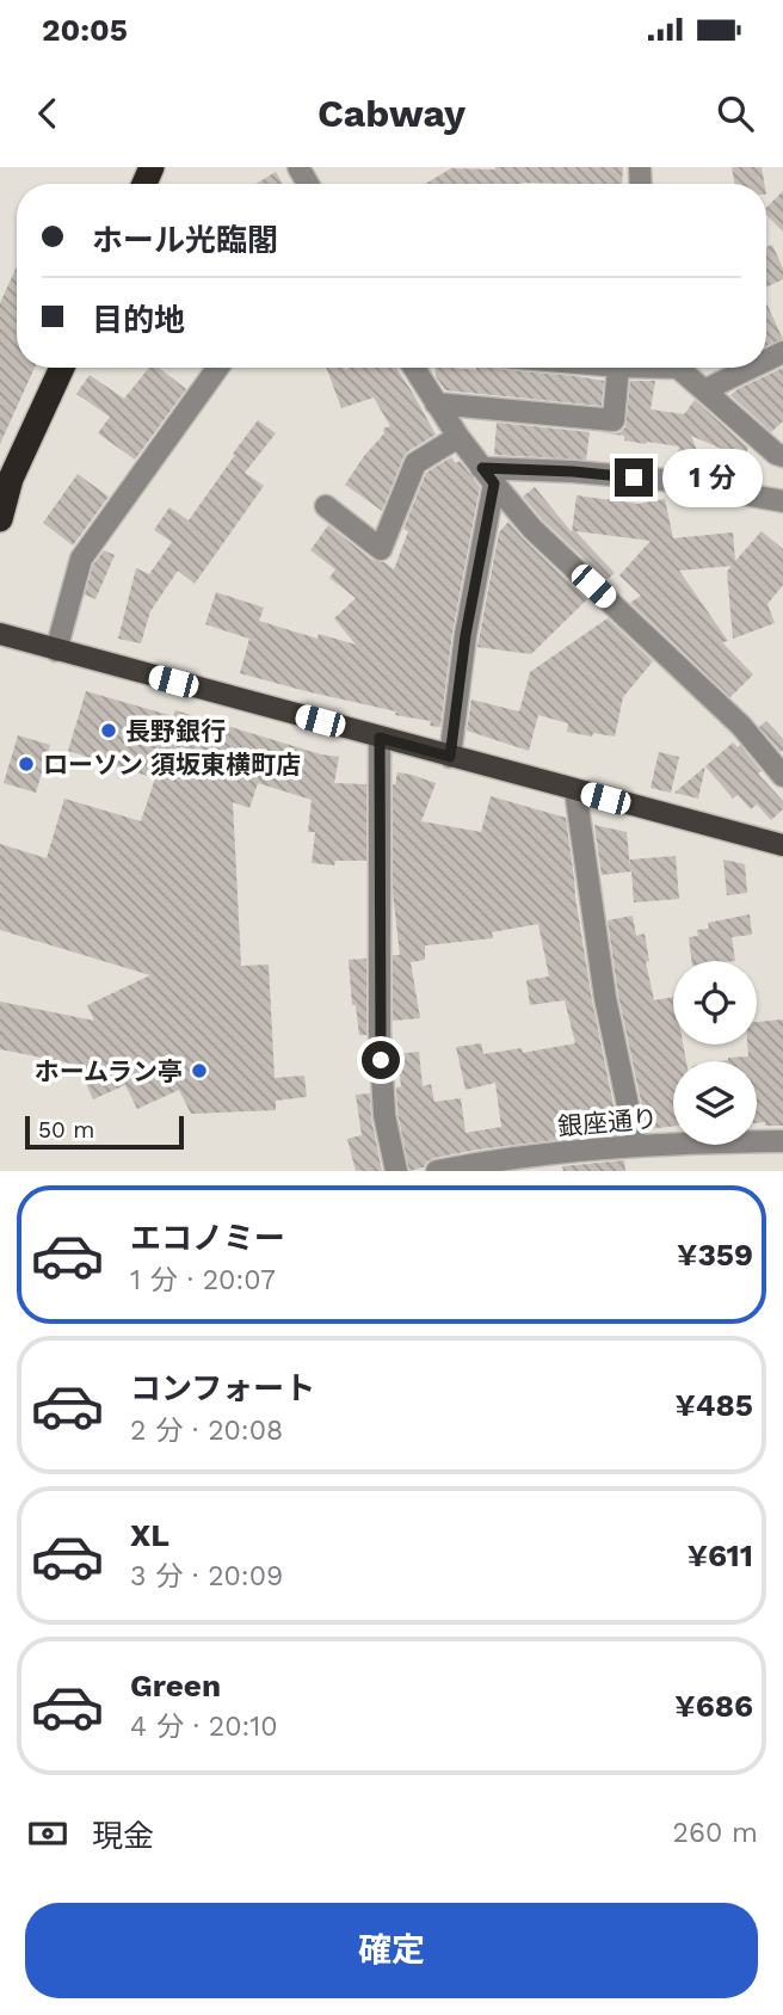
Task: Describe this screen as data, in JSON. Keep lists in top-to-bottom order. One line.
{"streets":{"street":["銀座通り"]},"places":["長野銀行","ローソン 須坂東横町店","ホームラン亭"],"scale_bar":"50 m","page":{"status":"20:05","header":"Cabway","banner":["ホール光臨閣","目的地"],"bubble":"1 分","scale":"50 m","list":[{"name":"エコノミー","note":"1 分 · 20:07","value":"¥359"},{"name":"コンフォート","note":"2 分 · 20:08","value":"¥485"},{"name":"XL","note":"3 分 · 20:09","value":"¥611"},{"name":"Green","note":"4 分 · 20:10","value":"¥686"}],"pay":["現金","260 m"],"buttons":"確定"}}
